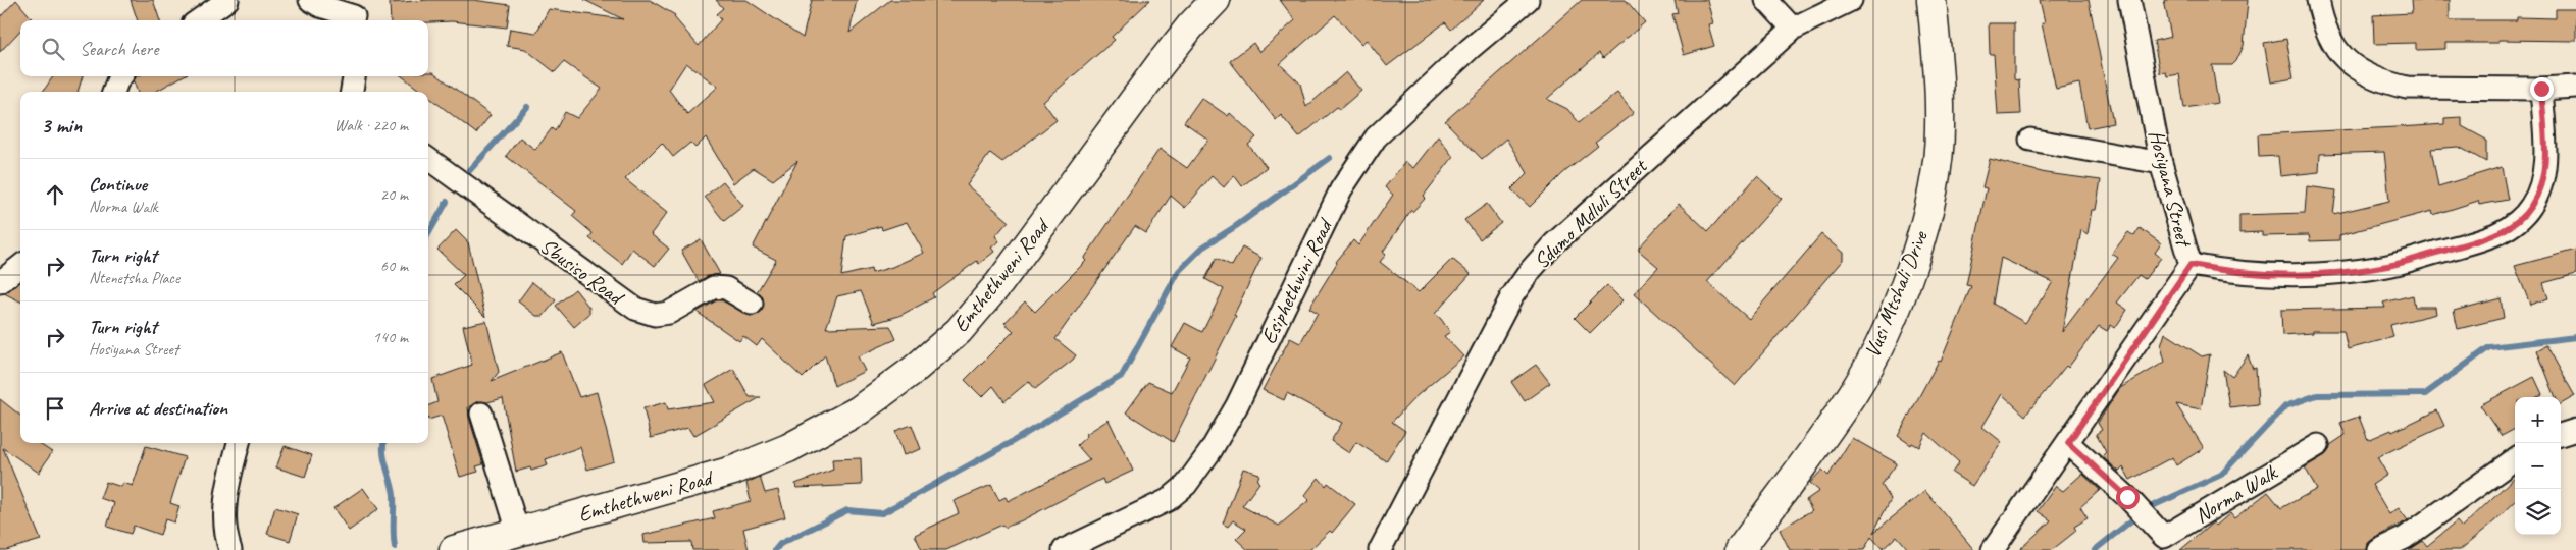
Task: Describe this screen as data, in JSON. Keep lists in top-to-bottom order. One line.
{"streets":{"street":["Hosiyana Street","Sdumo Mdluli Street","Sbusiso Road","Emthethweni Road","Esiphethwini Road","Vusi Mtshali Drive","Norma Walk"]},"page":{"search":"Search here","heading":["3 min","Walk · 220 m"],"list":[["Continue","Norma Walk","20 m"],["Turn right","Ntenetsha Place","60 m"],["Turn right","Hosiyana Street","140 m"],"Arrive at destination"],"map_buttons":["+","−"]}}
